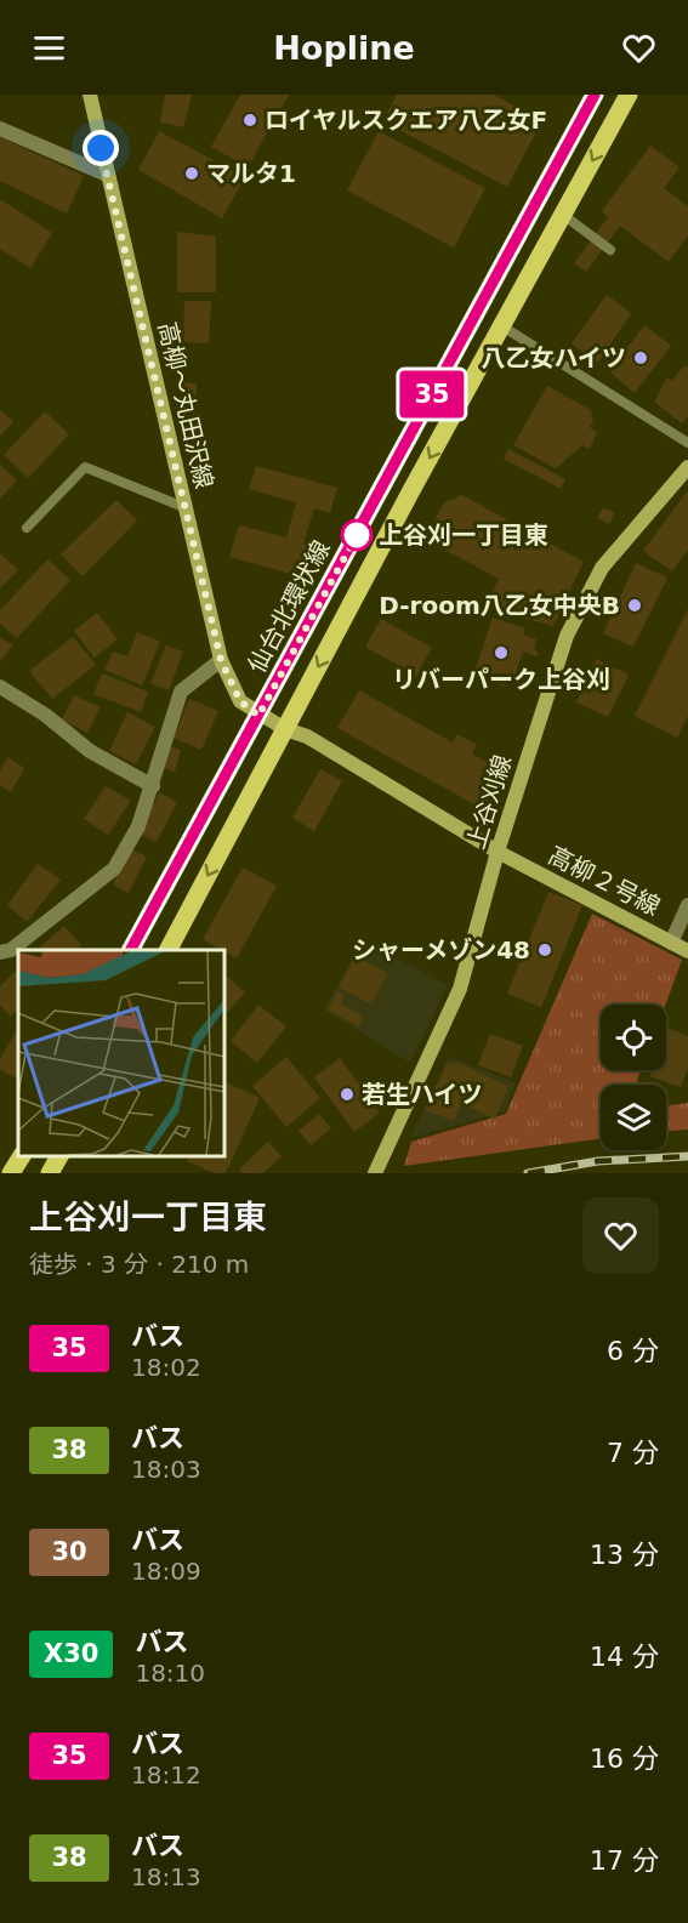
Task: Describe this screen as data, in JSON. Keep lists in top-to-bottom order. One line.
{"streets":{"main road":["仙台北環状線"],"street":["高柳～丸田沢線","上谷刈線","高柳２号線"]},"crossings":[["高柳～丸田沢線","仙台北環状線"],["高柳～丸田沢線","高柳２号線"],["仙台北環状線","高柳２号線"],["上谷刈線","高柳２号線"]],"places":["ロイヤルスクエア八乙女F","マルタ1","八乙女ハイツ","上谷刈一丁目東","D-room八乙女中央B","リバーパーク上谷刈","シャーメゾン48","若生ハイツ"],"lines":["bus line 35"],"page":{"header":"Hopline","on_map":"35","heading":["上谷刈一丁目東","徒歩 · 3 分 · 210 m"],"list":[{"mark":"35","name":"バス","note":"18:02","value":"6 分"},{"mark":"38","name":"バス","note":"18:03","value":"7 分"},{"mark":"30","name":"バス","note":"18:09","value":"13 分"},{"mark":"X30","name":"バス","note":"18:10","value":"14 分"},{"mark":"35","name":"バス","note":"18:12","value":"16 分"},{"mark":"38","name":"バス","note":"18:13","value":"17 分"}]}}
